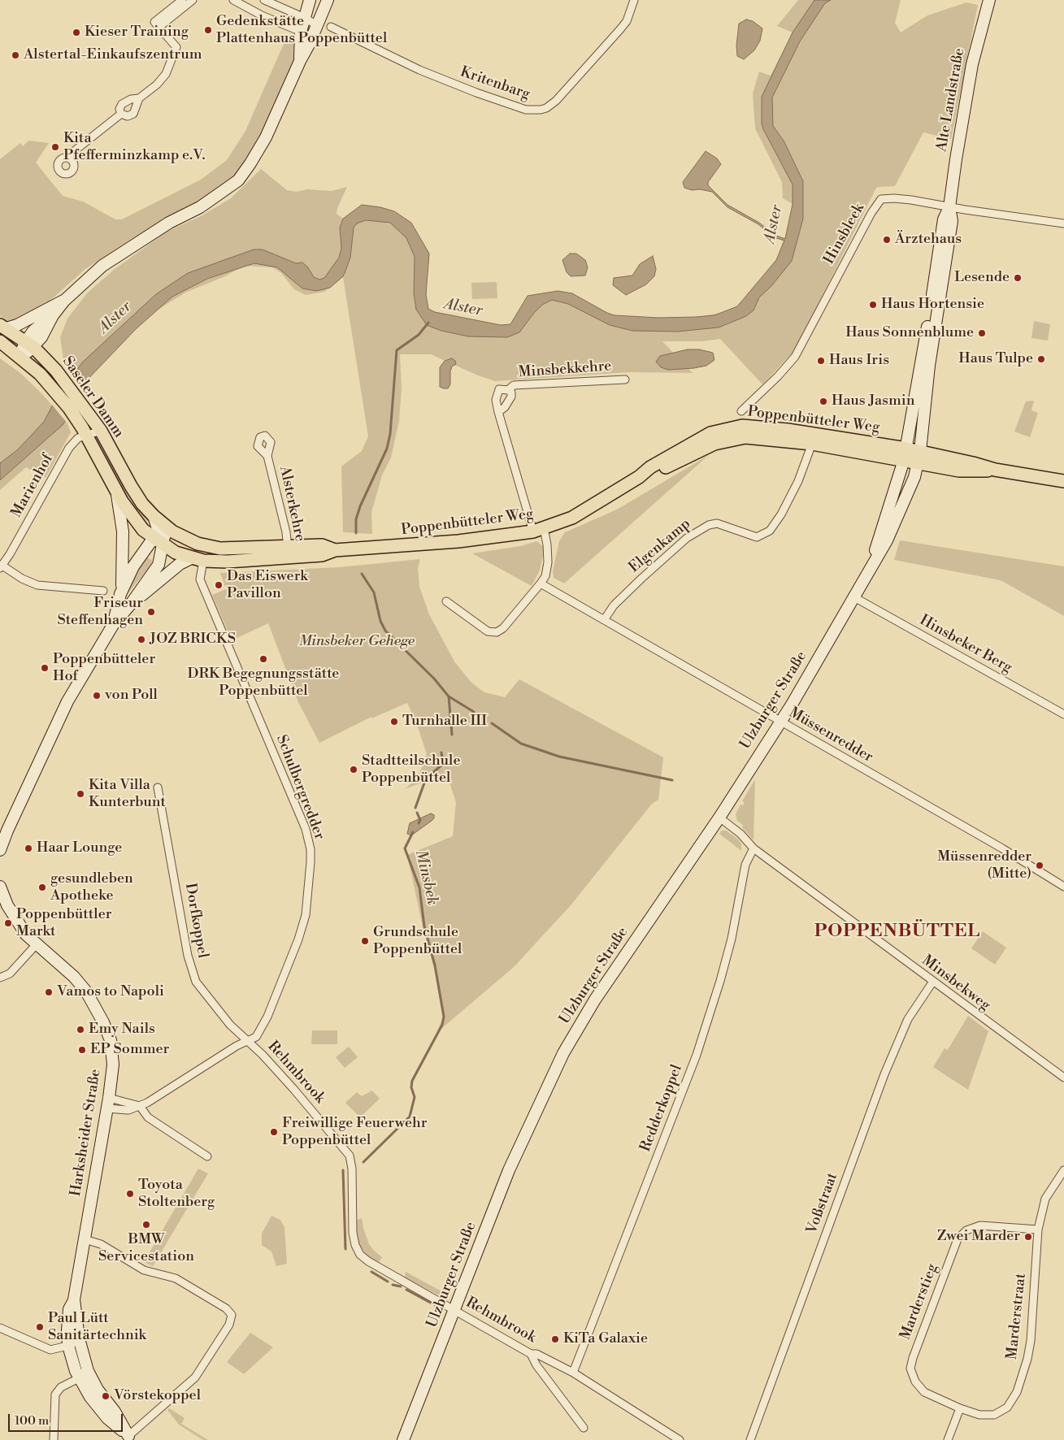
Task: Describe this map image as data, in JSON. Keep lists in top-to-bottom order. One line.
{"streets":{"main road":["Alte Landstraße","Saseler Damm","Poppenbütteler Weg","Ulzburger Straße","Harksheider Straße"],"street":["Kritenbarg","Hinsbleek","Minsbekkehre","Marienhof","Alsterkehre","Elgenkamp","Hinsbeker Berg","Müssenredder","Schulbergredder","Dorfkoppel","Minsbekweg","Rehmbrook","Redderkoppel","Voßstraat","Marderstieg","Marderstraat"]},"crossings":[["Alte Landstraße","Hinsbleek"],["Alte Landstraße","Poppenbütteler Weg"],["Alte Landstraße","Ulzburger Straße"],["Minsbekkehre","Poppenbütteler Weg"],["Saseler Damm","Poppenbütteler Weg"],["Saseler Damm","Marienhof"],["Poppenbütteler Weg","Alsterkehre"],["Poppenbütteler Weg","Elgenkamp"],["Poppenbütteler Weg","Ulzburger Straße"],["Poppenbütteler Weg","Schulbergredder"],["Elgenkamp","Müssenredder"],["Hinsbeker Berg","Ulzburger Straße"],["Ulzburger Straße","Müssenredder"],["Ulzburger Straße","Minsbekweg"],["Ulzburger Straße","Rehmbrook"],["Schulbergredder","Dorfkoppel"],["Schulbergredder","Rehmbrook"],["Schulbergredder","Harksheider Straße"],["Dorfkoppel","Rehmbrook"],["Minsbekweg","Redderkoppel"],["Minsbekweg","Voßstraat"],["Rehmbrook","Redderkoppel"],["Marderstieg","Marderstraat"]],"districts":["POPPENBÜTTEL"],"water":["Alster","Minsbek"],"parks":["Minsbeker Gehege"],"places":["Gedenkstätte Plattenhaus Poppenbüttel","Kieser Training","Alstertal-Einkaufszentrum","Kita Pfefferminzkamp e.V.","Ärztehaus","Lesende","Haus Hortensie","Haus Sonnenblume","Haus Tulpe","Haus Iris","Haus Jasmin","Das Eiswerk Pavillon","Friseur Steffenhagen","JOZ BRICKS","DRK Begegnungsstätte Poppenbüttel","Poppenbütteler Hof","von Poll","Turnhalle III","Stadtteilschule Poppenbüttel","Kita Villa Kunterbunt","Haar Lounge","Müssenredder (Mitte)","gesundleben Apotheke","Poppenbüttler Markt","Grundschule Poppenbüttel","Vamos to Napoli","Emy Nails","EP Sommer","Freiwillige Feuerwehr Poppenbüttel","Toyota Stoltenberg","BMW Servicestation","Zwei Marder","Paul Lütt Sanitärtechnik","KiTa Galaxie","Vörstekoppel"],"scale_bar":"100 m"}
